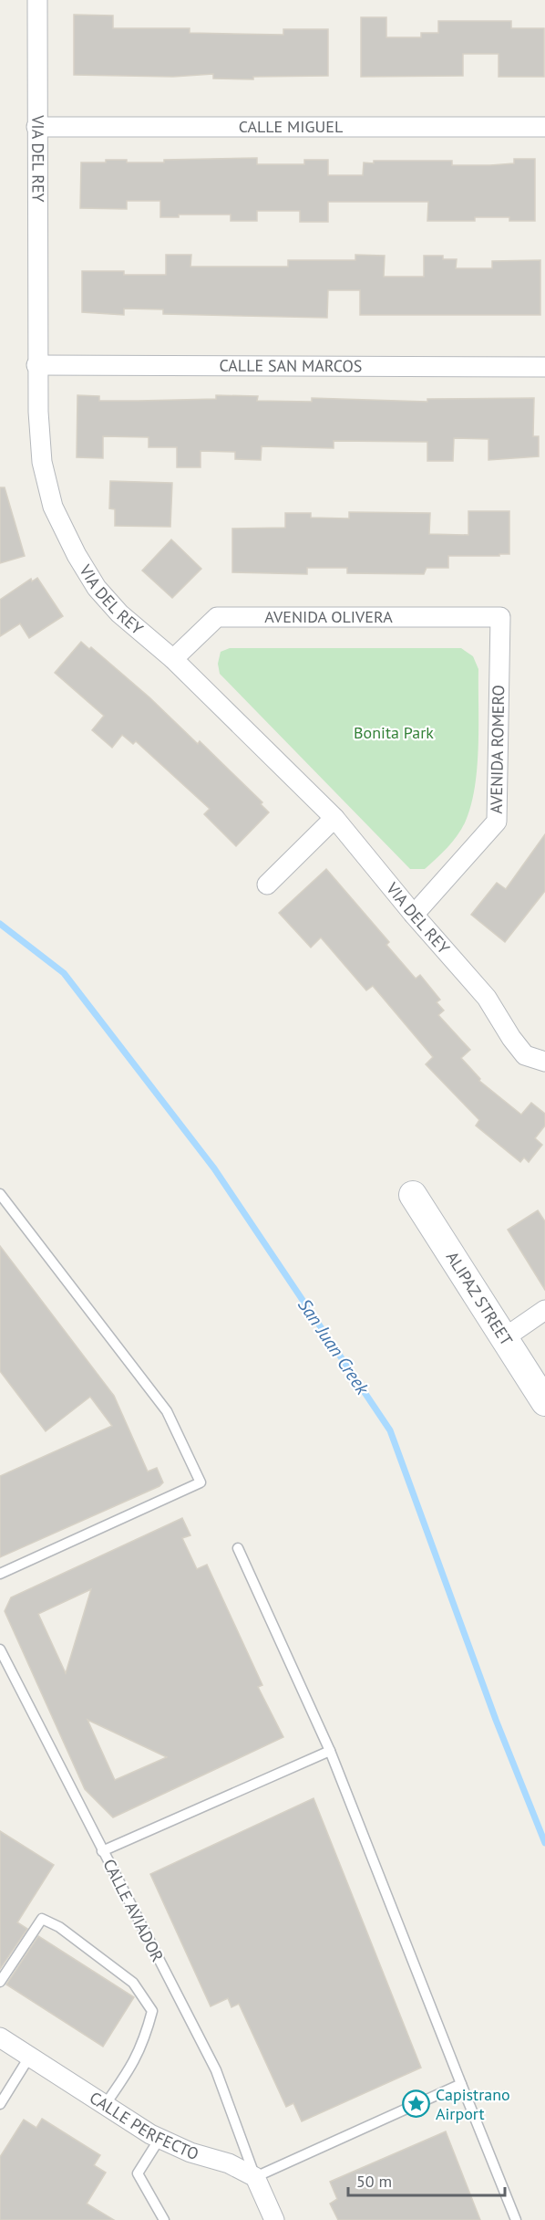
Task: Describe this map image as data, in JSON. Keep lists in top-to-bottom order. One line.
{"streets":{"street":["CALLE MIGUEL","VIA DEL REY","CALLE SAN MARCOS","AVENIDA OLIVERA","AVENIDA ROMERO","ALIPAZ STREET","CALLE PERFECTO"],"lane":["CALLE AVIADOR"]},"crossings":[["CALLE MIGUEL","VIA DEL REY"],["VIA DEL REY","CALLE SAN MARCOS"],["VIA DEL REY","AVENIDA OLIVERA"],["VIA DEL REY","AVENIDA ROMERO"],["AVENIDA OLIVERA","AVENIDA ROMERO"],["CALLE AVIADOR","CALLE PERFECTO"]],"water":["San Juan Creek"],"parks":["Bonita Park"],"places":{"place":["Capistrano Airport"]},"scale_bar":"50 m"}
